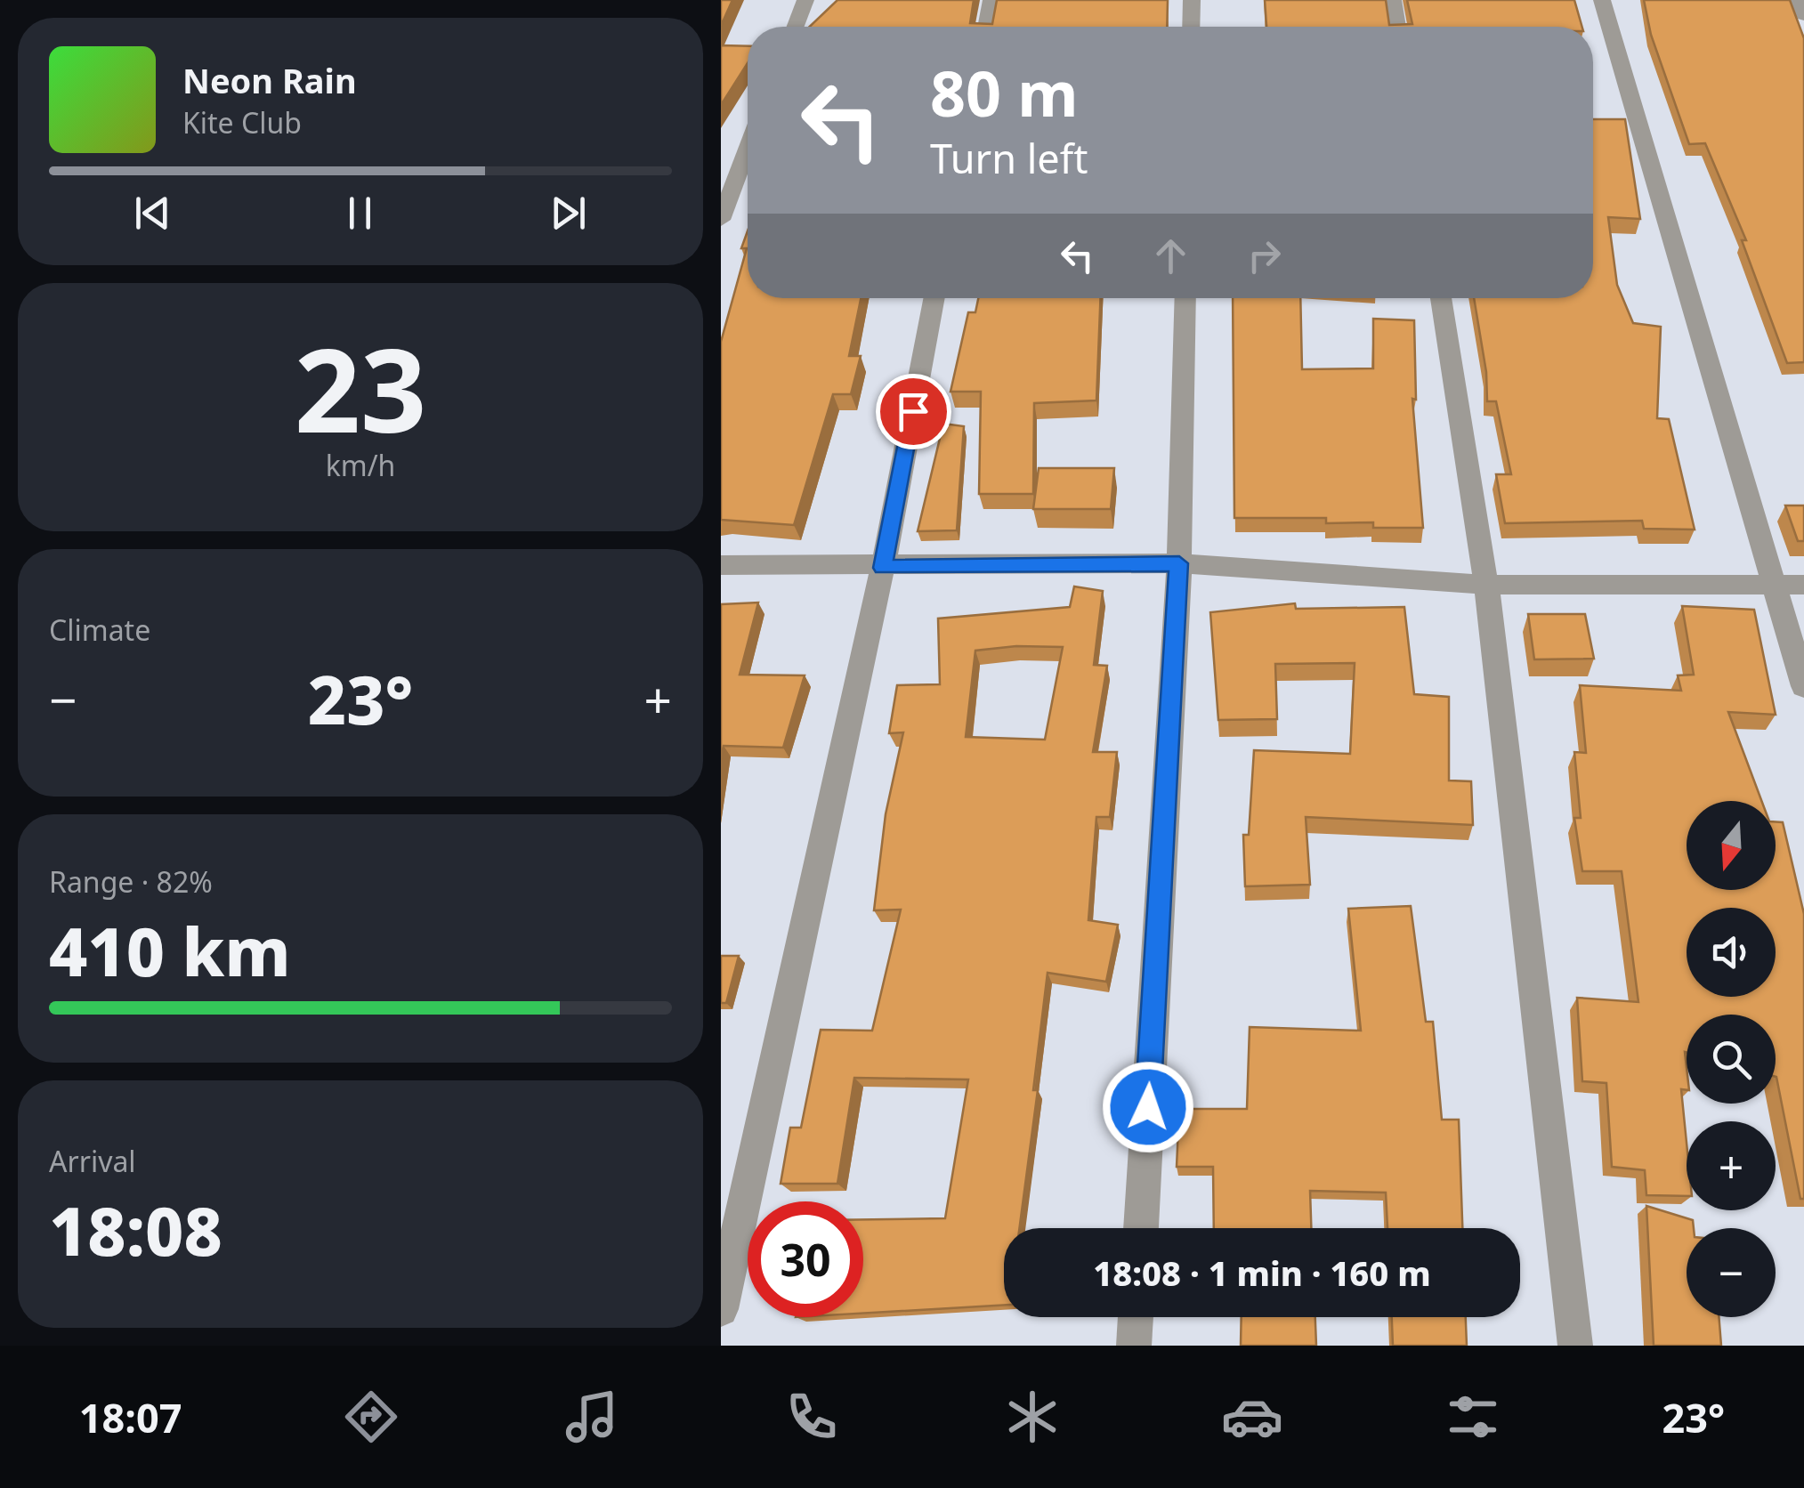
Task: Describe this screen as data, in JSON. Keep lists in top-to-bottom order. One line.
{"north":"bottom","page":{"turn":["80 m","Turn left"],"song":["Neon Rain","Kite Club"],"tile":[["23","km/h"],"Climate",["Range · 82%","410 km"],["Arrival","18:08"]],"heat":["−","23°","+"],"map_buttons":["+","−"],"limit":"30","trip":"18:08 · 1 min · 160 m","tabs":["18:07","23°"]}}
